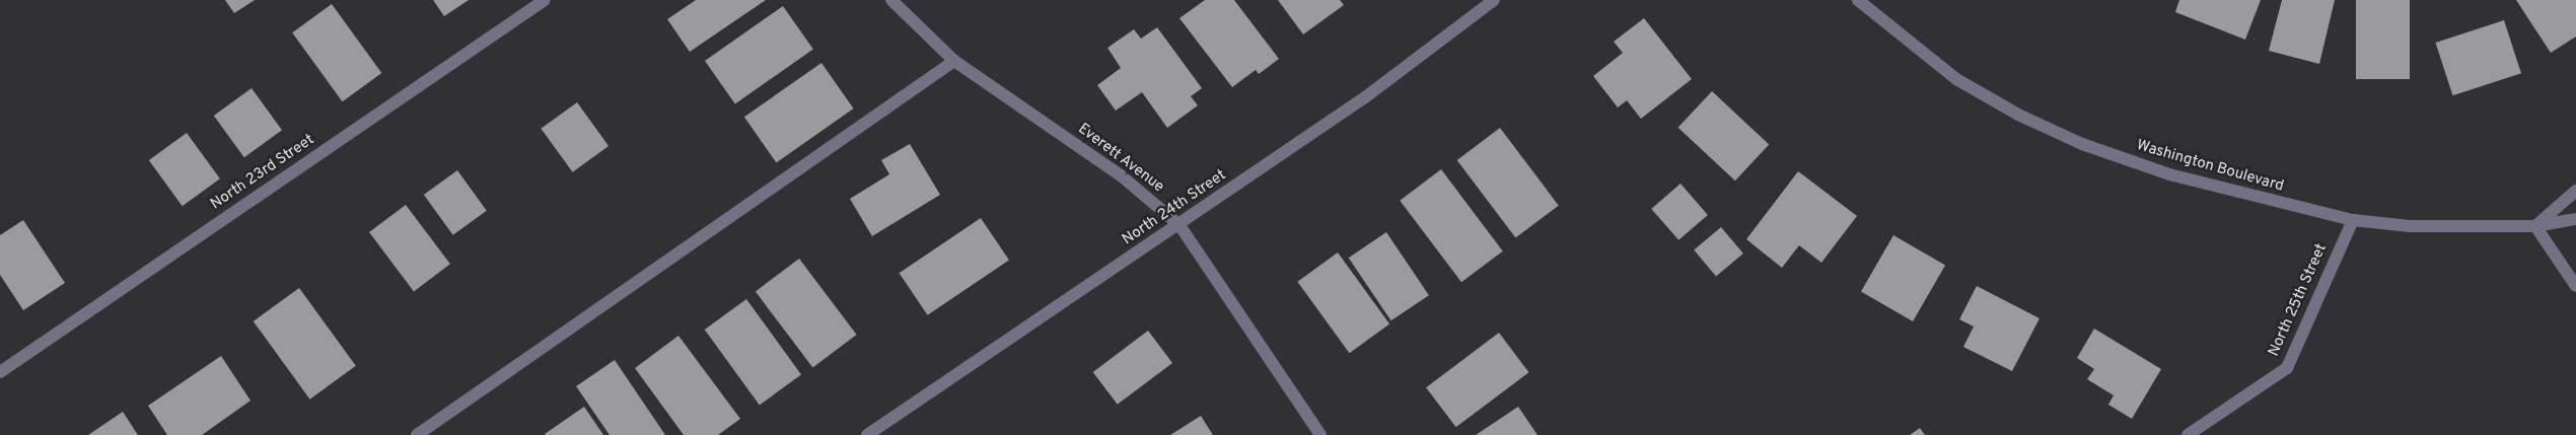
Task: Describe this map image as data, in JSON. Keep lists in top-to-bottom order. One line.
{"streets":{"street":["Everett Avenue","Washington Boulevard","North 23rd Street","North 24th Street","North 25th Street"]},"crossings":[["Everett Avenue","North 24th Street"],["Washington Boulevard","North 25th Street"]]}
